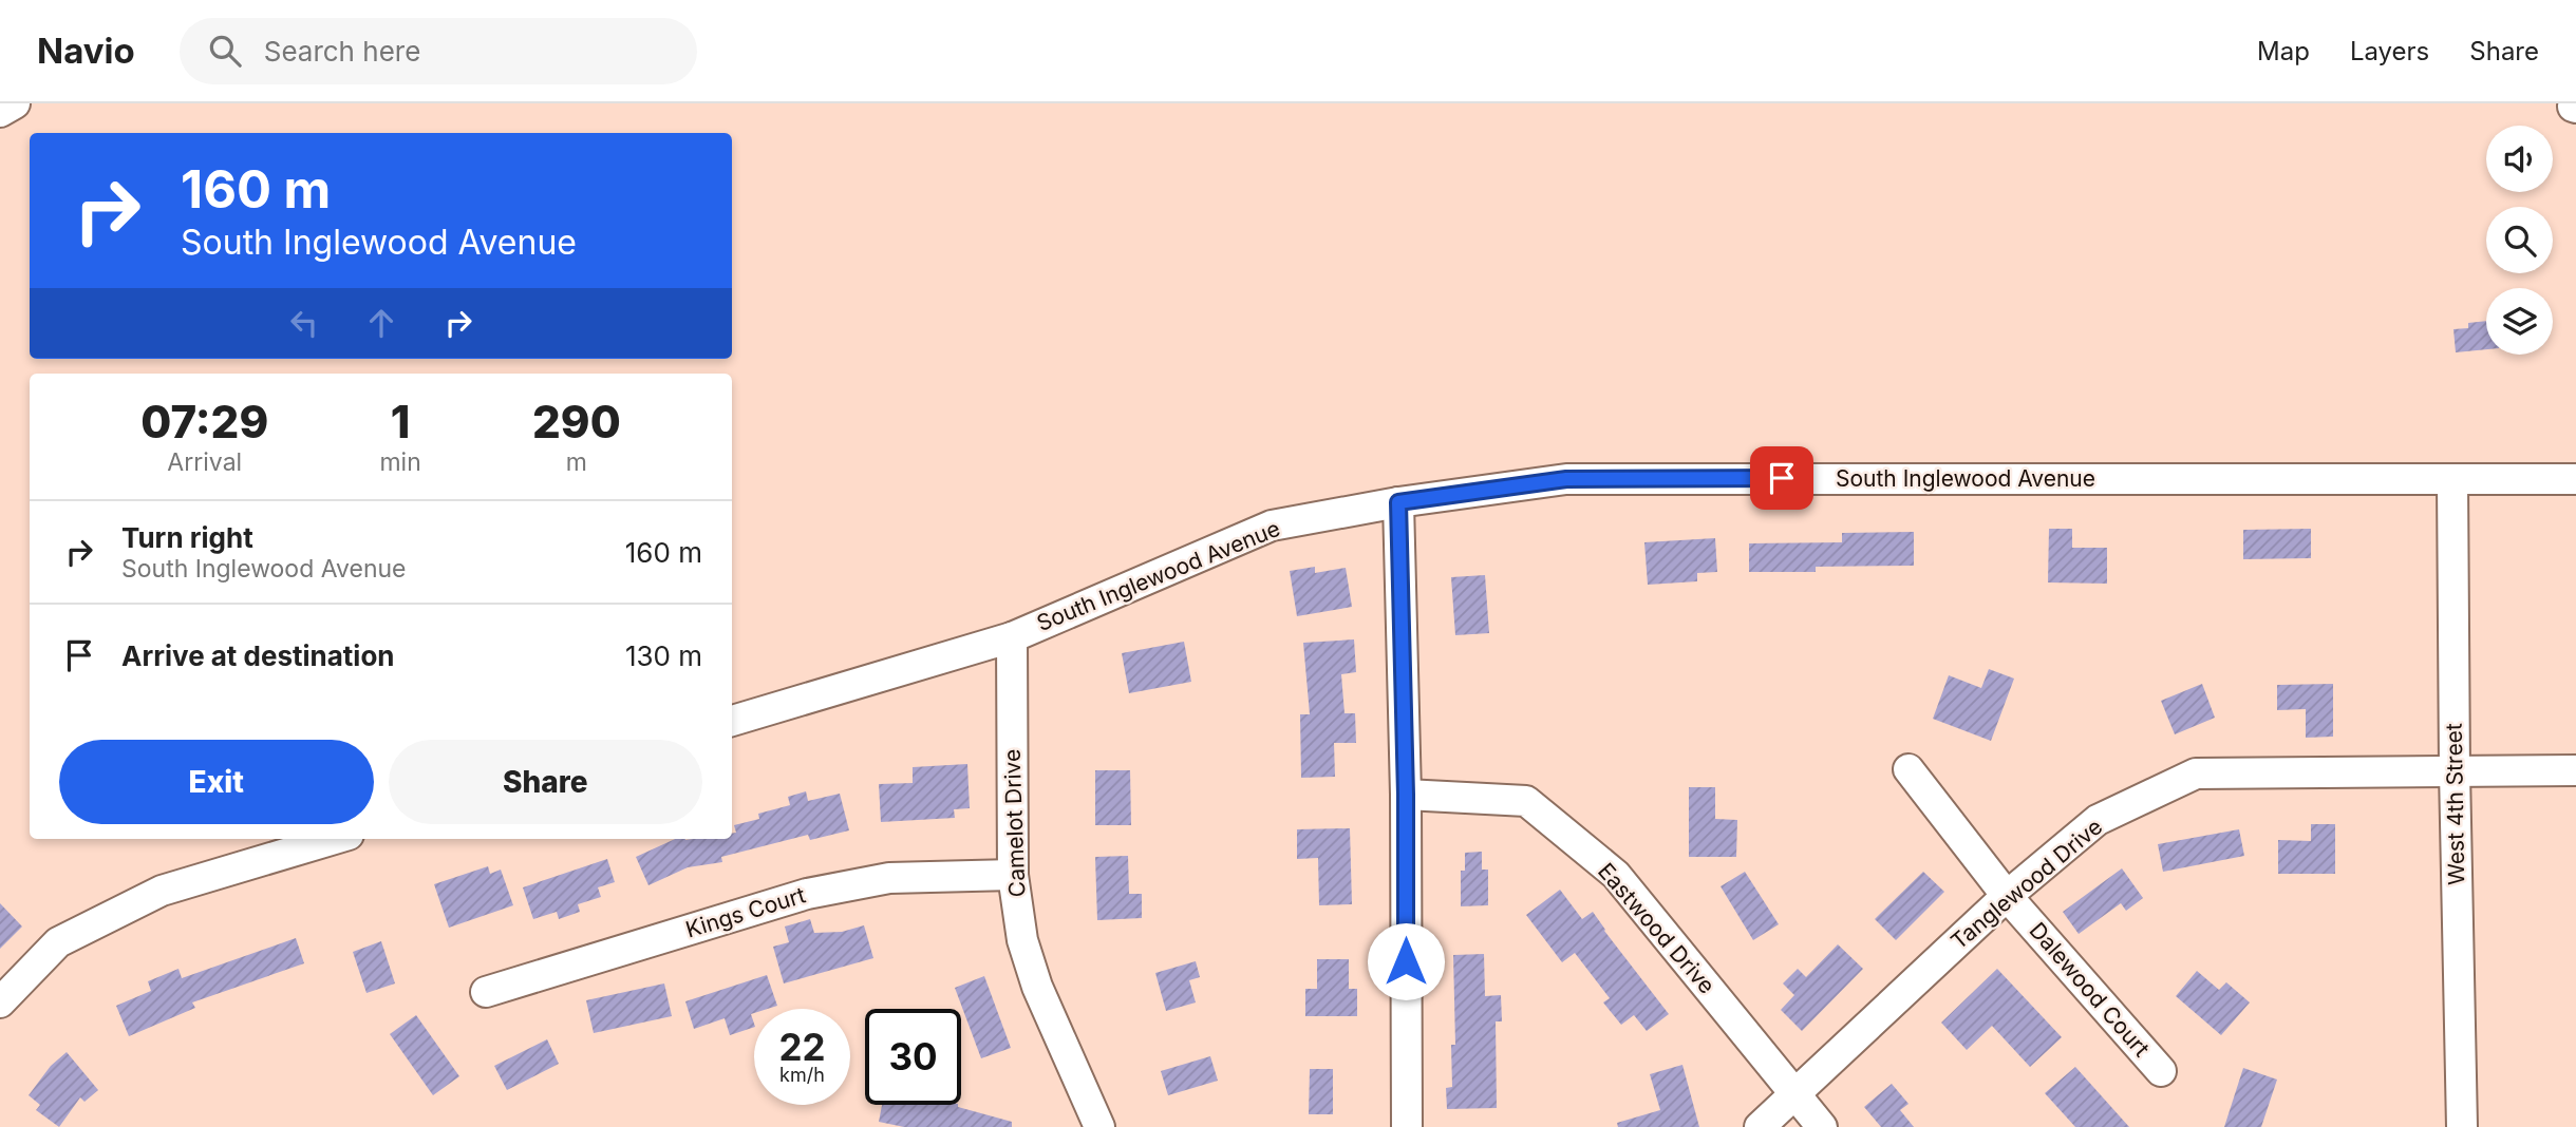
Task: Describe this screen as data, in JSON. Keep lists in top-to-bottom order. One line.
{"streets":{"street":["South Inglewood Avenue","West 4th Street","Camelot Drive","Tanglewood Drive","Kings Court","Eastwood Drive","Dalewood Court"]},"crossings":[["South Inglewood Avenue","West 4th Street"],["South Inglewood Avenue","Camelot Drive"],["West 4th Street","Tanglewood Drive"],["Camelot Drive","Kings Court"],["Tanglewood Drive","Eastwood Drive"],["Tanglewood Drive","Dalewood Court"]],"page":{"header":"Navio","search":"Search here","nav":["Map","Layers","Share"],"turn":["160 m","South Inglewood Avenue"],"eta":["07:29","Arrival","1","min","290","m"],"list":[{"name":"Turn right","note":"South Inglewood Avenue","value":"160 m"},{"name":"Arrive at destination","value":"130 m"}],"buttons":["Exit","Share"],"speed":"22 km/h","limit":"30"}}
